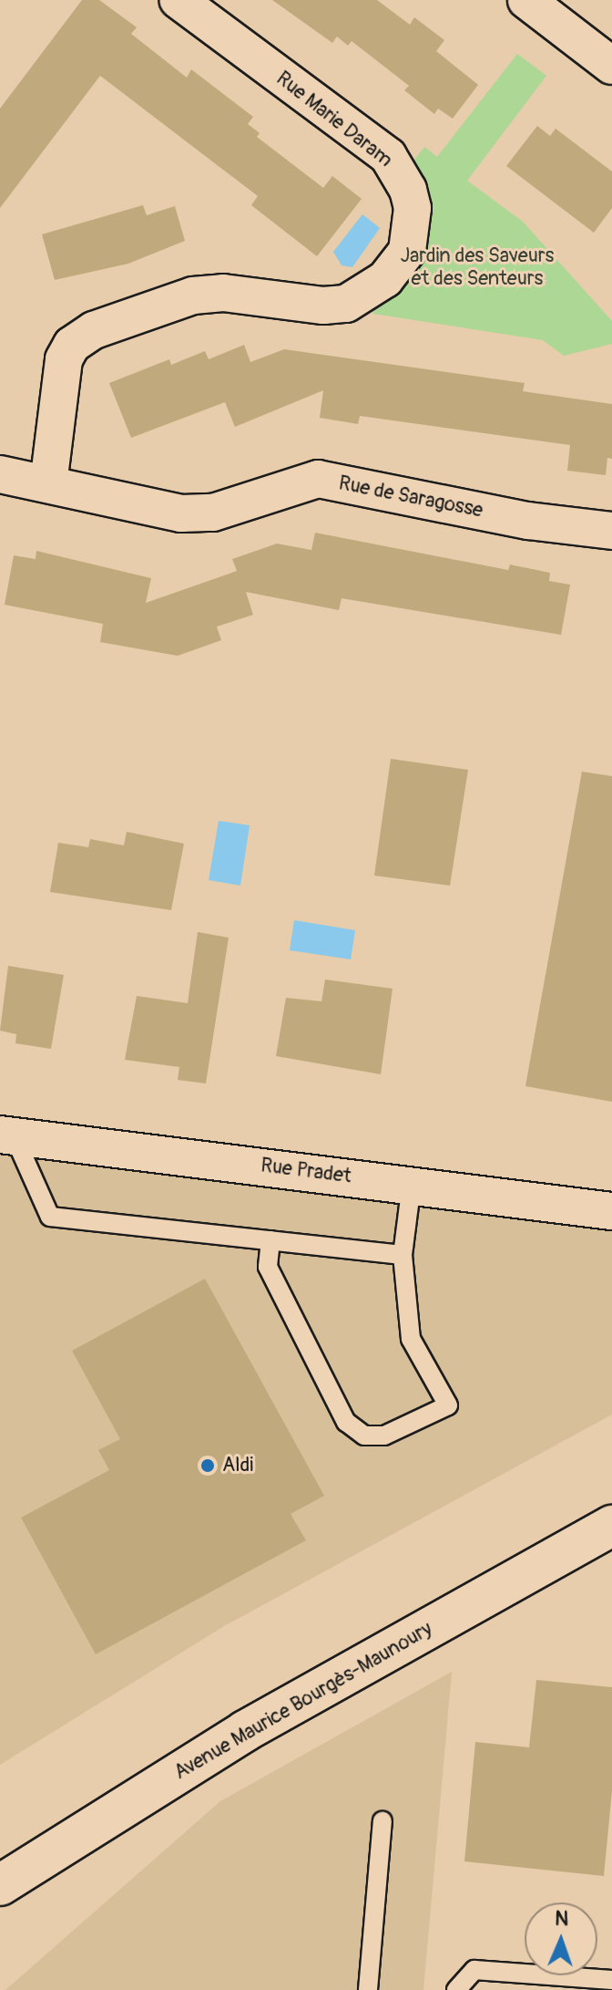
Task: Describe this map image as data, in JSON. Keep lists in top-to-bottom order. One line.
{"streets":{"street":["Rue Marie Daram","Rue de Saragosse","Rue Pradet","Avenue Maurice Bourgès-Maunoury"]},"crossings":[["Rue Marie Daram","Rue de Saragosse"]],"parks":["Jardin des Saveurs et des Senteurs"],"places":["Aldi"],"north":"top"}
